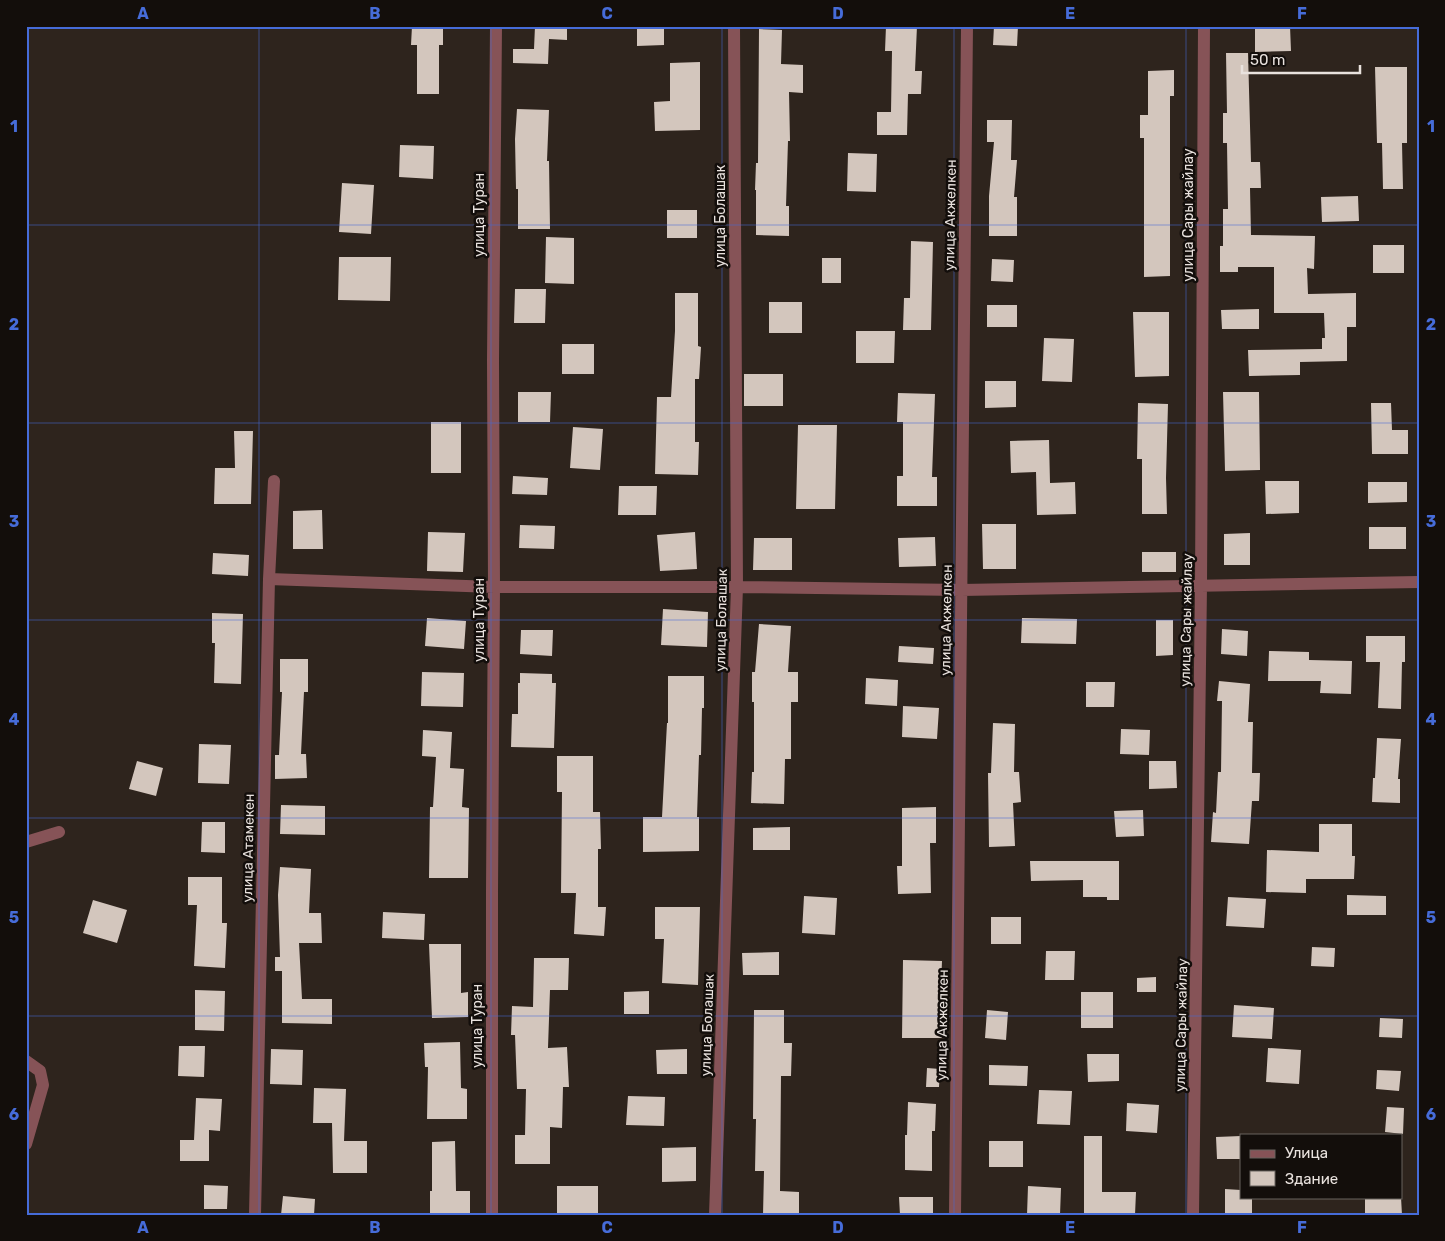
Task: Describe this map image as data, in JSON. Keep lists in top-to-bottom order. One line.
{"streets":{"street":["улица Туран","улица Акжелкен","улица Сары жайлау","улица Болашак","улица Атамекен"]},"legend":["Улица","Здание"],"scale_bar":"50 m","grid":{"columns":["A","B","C","D","E","F"],"rows":["1","2","3","4","5","6"]}}
